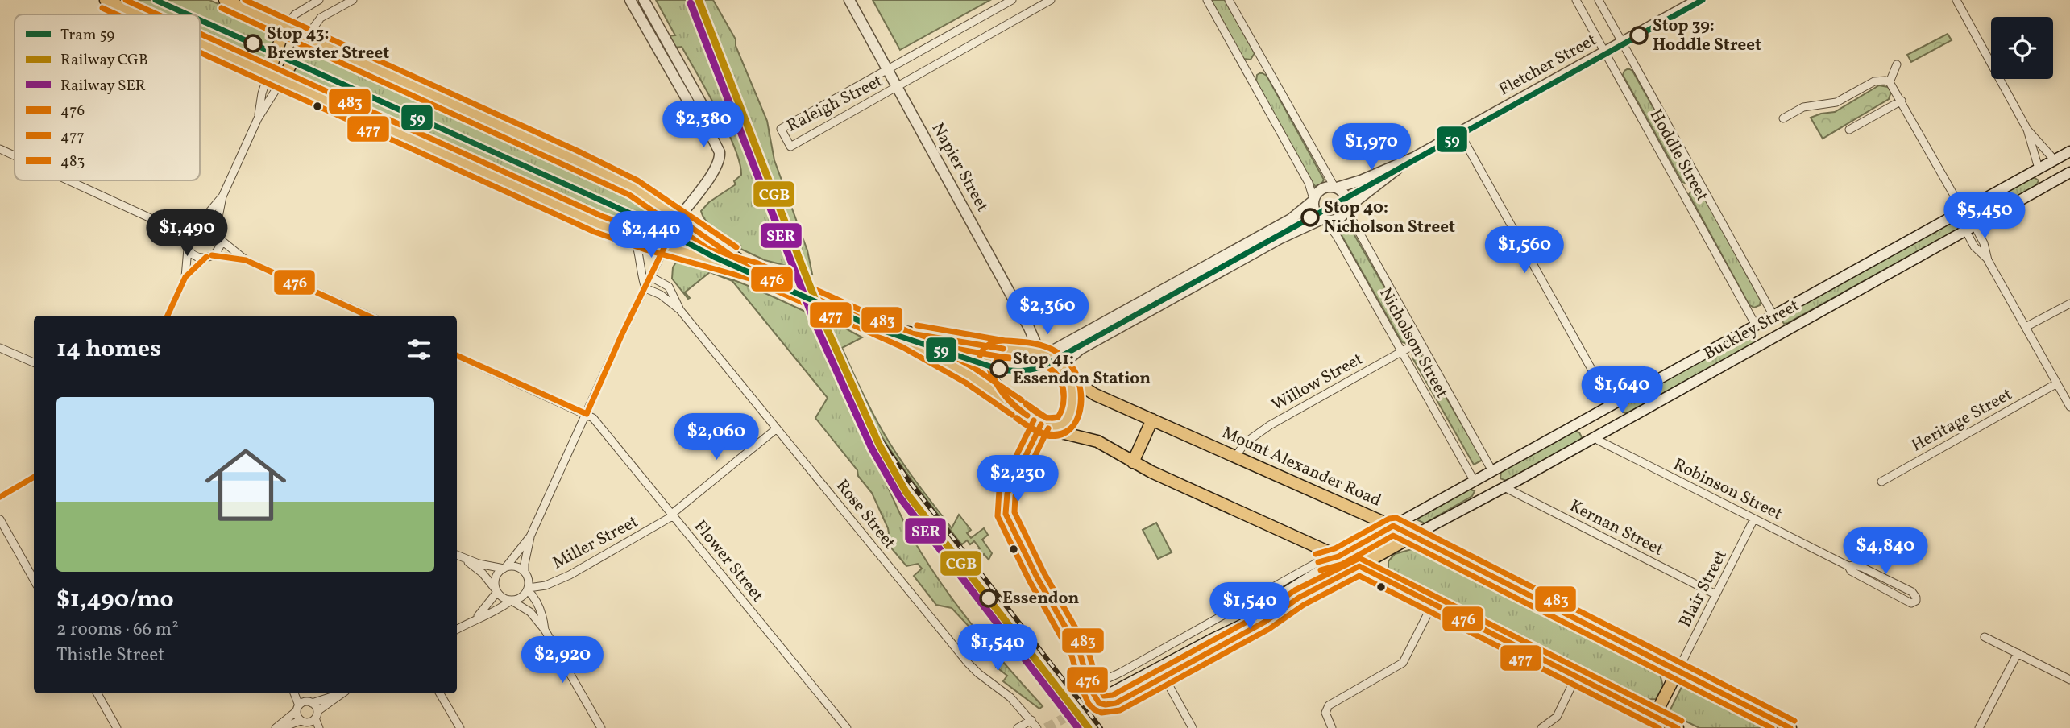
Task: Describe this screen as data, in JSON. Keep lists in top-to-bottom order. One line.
{"streets":{"main road":["Fletcher Street","Napier Street","Buckley Street","Mount Alexander Road"],"street":["Raleigh Street","Hoddle Street","Nicholson Street","Willow Street","Heritage Street","Robinson Street","Rose Street","Kernan Street","Miller Street","Flower Street","Blair Street"]},"crossings":[["Fletcher Street","Hoddle Street"],["Fletcher Street","Nicholson Street"],["Raleigh Street","Napier Street"],["Hoddle Street","Buckley Street"],["Buckley Street","Nicholson Street"],["Buckley Street","Mount Alexander Road"],["Buckley Street","Robinson Street"],["Buckley Street","Kernan Street"],["Nicholson Street","Willow Street"],["Willow Street","Mount Alexander Road"],["Mount Alexander Road","Blair Street"],["Robinson Street","Blair Street"],["Rose Street","Miller Street"],["Kernan Street","Blair Street"],["Miller Street","Flower Street"]],"places":["Stop 39: Hoddle Street","Stop 43: Brewster Street","Stop 40: Nicholson Street","Stop 41: Essendon Station","Essendon"],"lines":["tram line 59","rail line CGB","transit line 483","rail line SER","transit line 477","transit line 476"],"legend":["Tram 59","Railway CGB","Railway SER","476","477","483"],"page":{"price":["$2,380","$1,970","$5,450","$1,490","$2,440","$1,560","$2,360","$1,640","$2,060","$2,230","$4,840","$1,540","$1,540","$2,920"],"heading":"14 homes","list":[{"name":"$1,490/mo","note":"2 rooms · 66 m² · Thistle Street"}]}}
